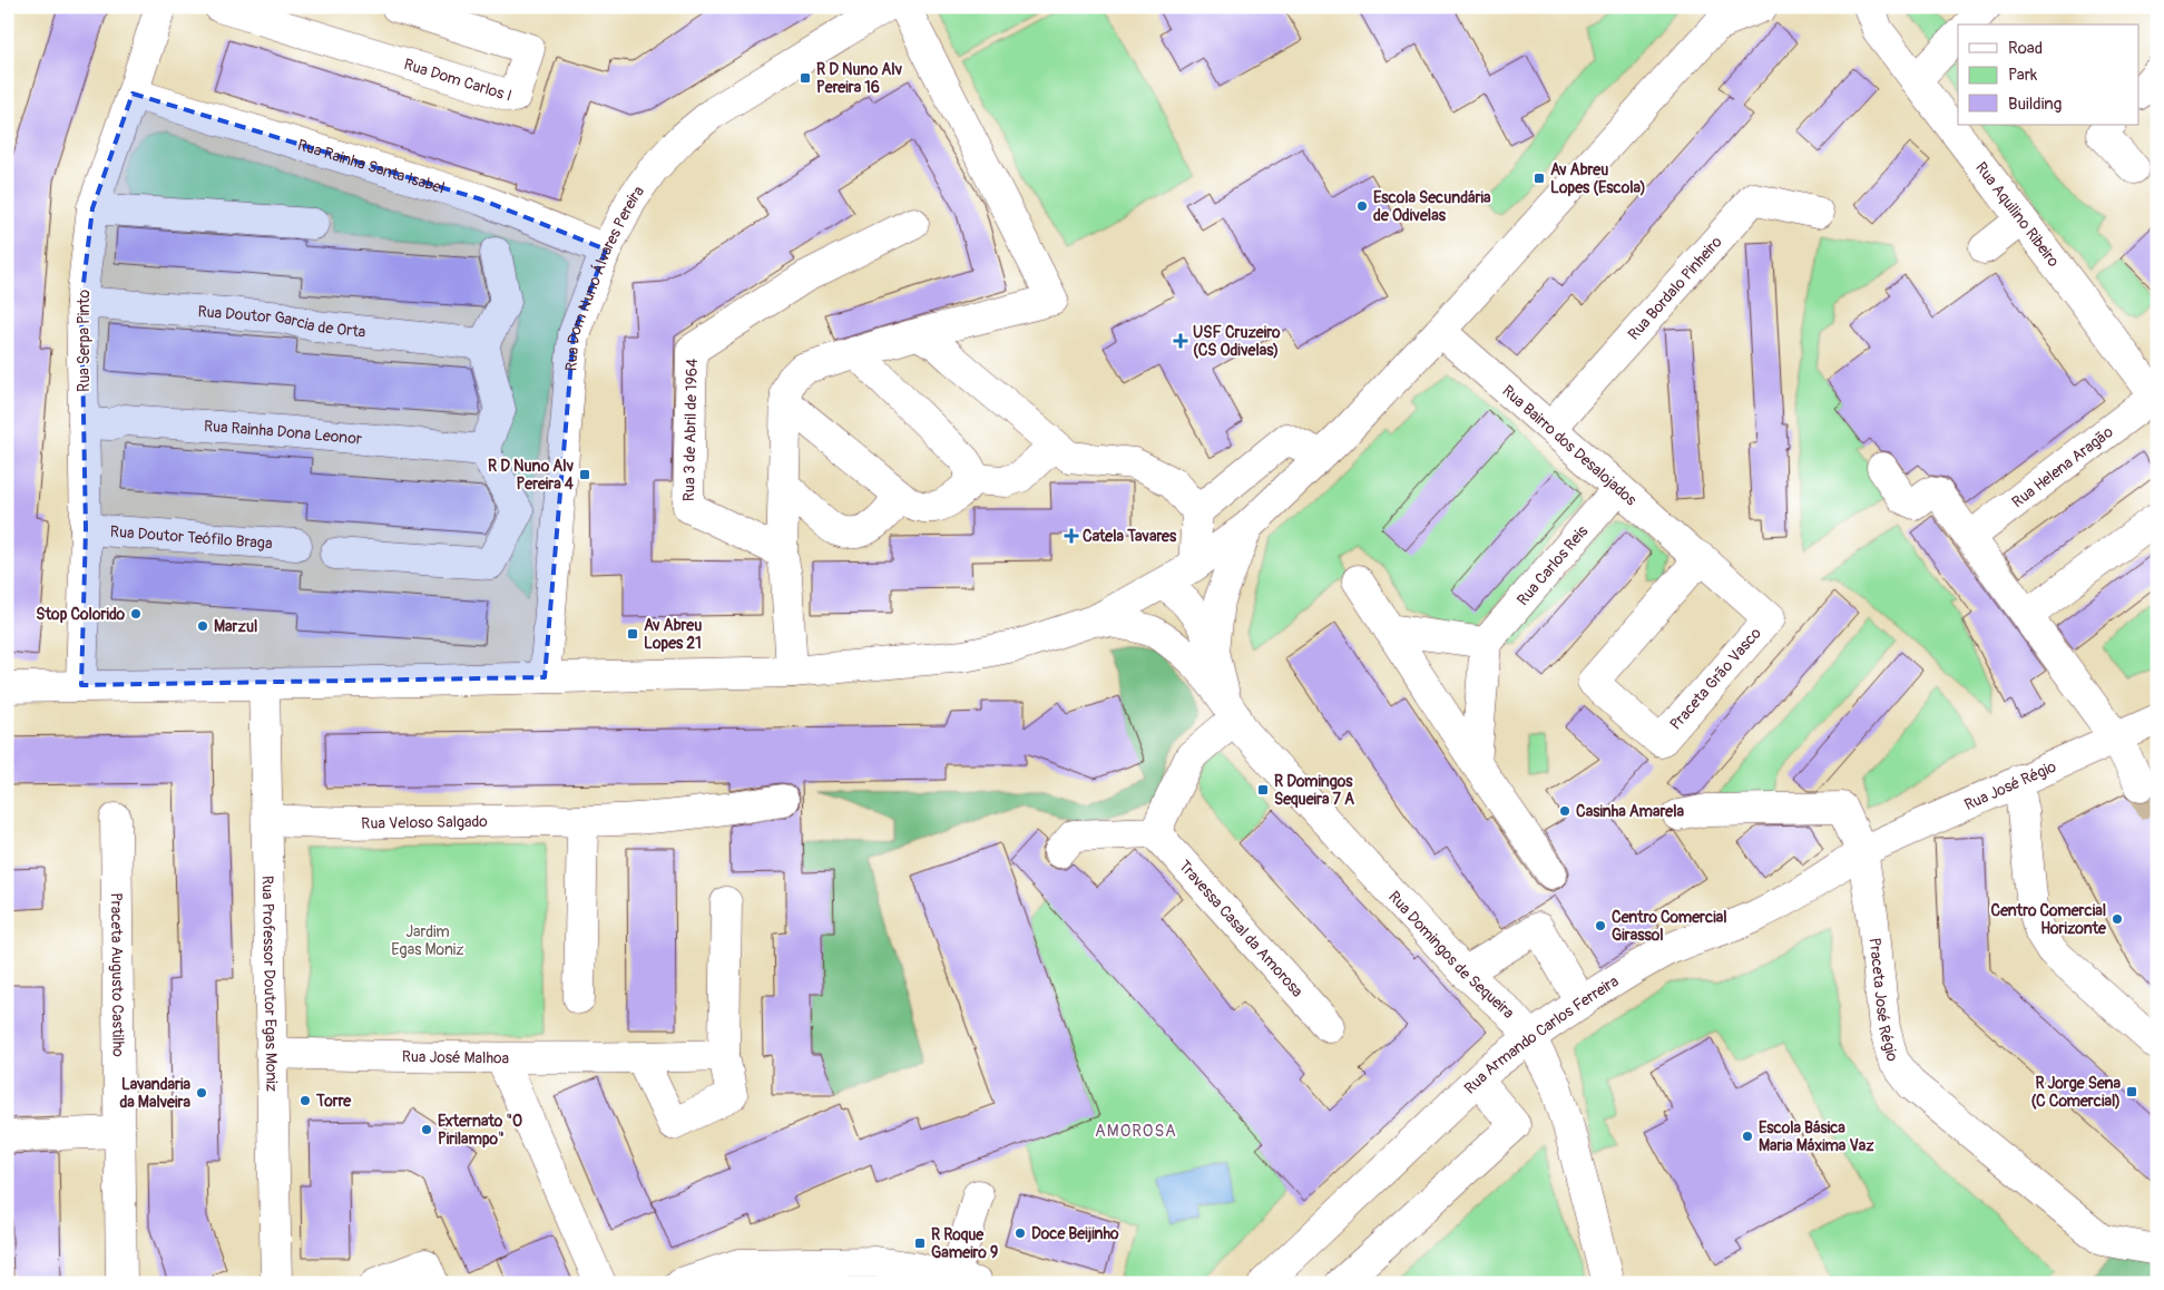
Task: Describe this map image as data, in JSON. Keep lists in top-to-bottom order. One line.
{"streets":{"street":["Rua Dom Carlos I","Rua Rainha Santa Isabel","Rua Aquilino Ribeiro","Rua Dom Nuno Álvares Pereira","Rua Bordalo Pinheiro","Rua Doutor Garcia de Orta","Rua Serpa Pinto","Rua 3 de Abril de 1964","Rua Rainha Dona Leonor","Rua Bairro dos Desalojados","Rua Helena Aragão","Rua Doutor Teófilo Braga","Rua Carlos Reis","Praceta Grão Vasco","Rua José Régio","Rua Veloso Salgado","Travessa Casal da Amorosa","Rua Domingos de Sequeira","Praceta Augusto Castilho","Rua Professor Doutor Egas Moniz","Praceta José Régio","Rua Armando Carlos Ferreira","Rua José Malhoa"]},"crossings":[["Rua Rainha Santa Isabel","Rua Dom Nuno Álvares Pereira"],["Rua Rainha Santa Isabel","Rua Serpa Pinto"],["Rua Aquilino Ribeiro","Rua Helena Aragão"],["Rua Bordalo Pinheiro","Rua Bairro dos Desalojados"],["Rua Doutor Garcia de Orta","Rua Serpa Pinto"],["Rua Serpa Pinto","Rua Rainha Dona Leonor"],["Rua Serpa Pinto","Rua Doutor Teófilo Braga"],["Rua Bairro dos Desalojados","Rua Carlos Reis"],["Rua Bairro dos Desalojados","Praceta Grão Vasco"],["Rua José Régio","Praceta José Régio"],["Rua José Régio","Rua Armando Carlos Ferreira"],["Rua Veloso Salgado","Rua Professor Doutor Egas Moniz"],["Rua Domingos de Sequeira","Rua Armando Carlos Ferreira"],["Rua Professor Doutor Egas Moniz","Rua José Malhoa"],["Praceta José Régio","Rua Armando Carlos Ferreira"]],"districts":["AMOROSA"],"parks":["Jardim Egas Moniz"],"places":{"transit":["R D Nuno Alv Pereira 16","Av Abreu Lopes (Escola)","R D Nuno Alv Pereira 4","Av Abreu Lopes 21","R Domingos Sequeira 7 A","R Jorge Sena (C Comercial)","R Roque Gameiro 9"],"other":["Escola Secundária de Odivelas","Stop Colorido","Marzul","Casinha Amarela","Centro Comercial Horizonte","Centro Comercial Girassol","Lavandaria da Malveira","Torre","Externato \"O Pirilampo\"","Escola Básica Maria Máxima Vaz","Doce Beijinho"],"health":["USF Cruzeiro (CS Odivelas)","Catela Tavares"]},"legend":["Road","Park","Building"]}
